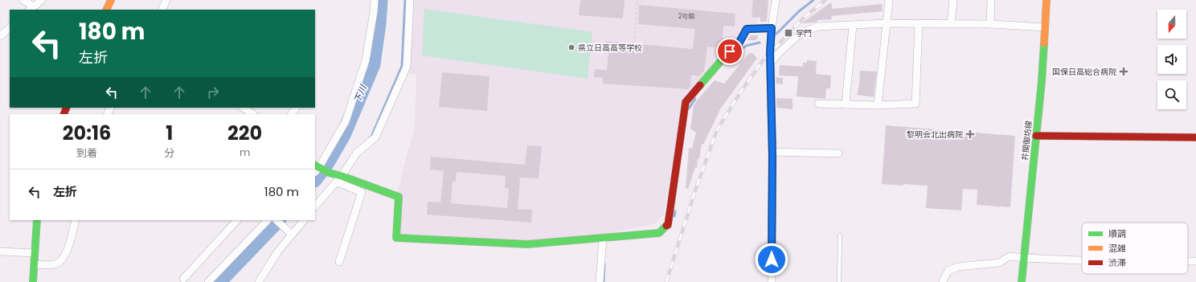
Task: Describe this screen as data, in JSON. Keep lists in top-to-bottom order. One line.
{"streets":{"street":["井関御坊線"]},"water":["下川"],"places":{"transit":["学門"],"other":["県立日高高等学校"],"health":["国保日高総合病院","黎明会北出病院"]},"house_numbers":["2号館"],"legend":["順調","混雑","渋滞"],"north":"bottom","page":{"turn":["180 m","左折"],"eta":["20:16","到着","1","分","220","m"],"list":[{"name":"左折","value":"180 m"}]}}
